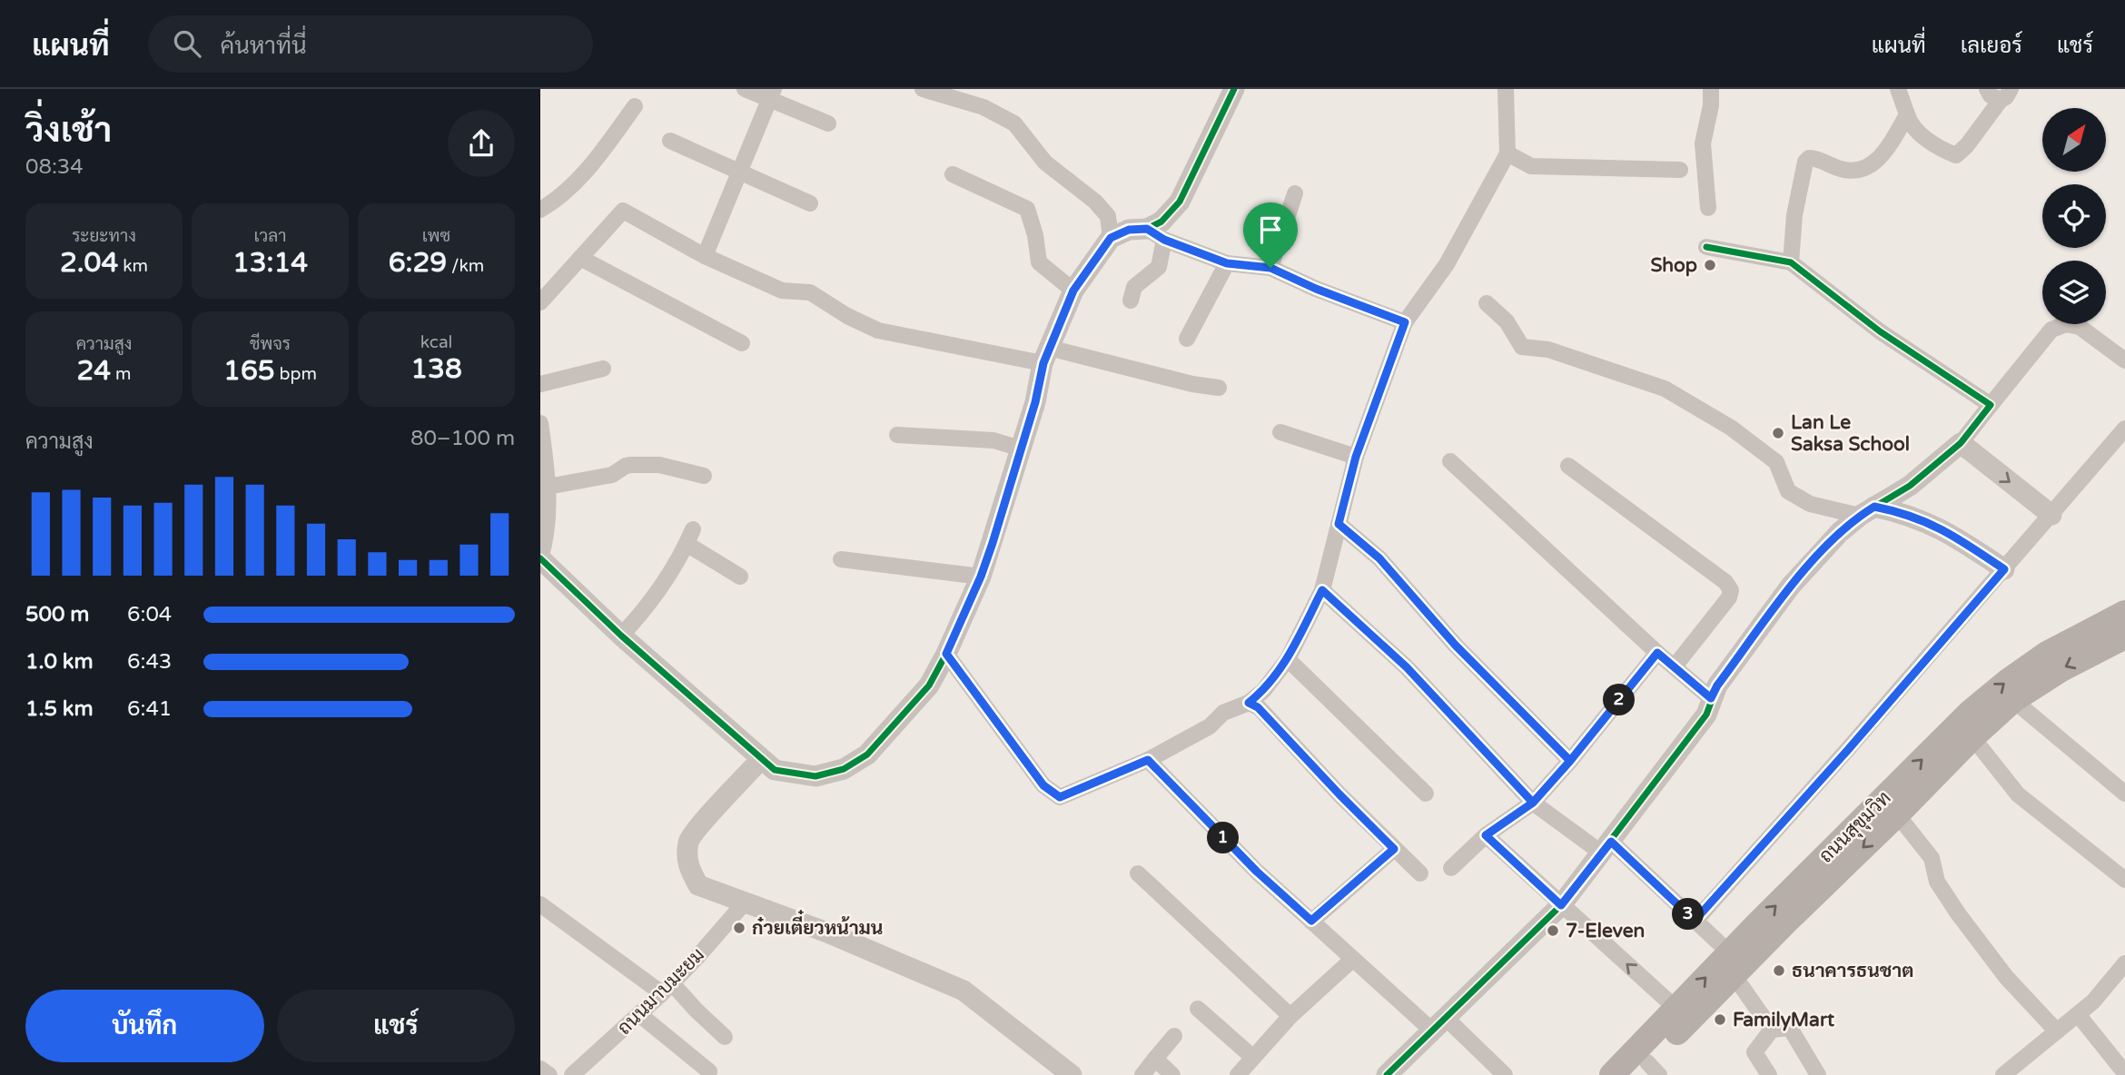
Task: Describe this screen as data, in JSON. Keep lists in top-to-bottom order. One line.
{"streets":{"main road":["ถนนสุขุมวิท"],"street":["ถนนมาบมะยม"]},"places":["Shop","Lan Le Saksa School","ก๋วยเตี๋ยวหน้ามน","7-Eleven","ธนาคารธนชาต","FamilyMart"],"north":"top right","page":{"header":"แผนที่","search":"ค้นหาที่นี่","nav":["แผนที่","เลเยอร์","แชร์"],"heading":["วิ่งเช้า","08:34"],"stats":[["ระยะทาง","2.04 km"],["เวลา","13:14"],["เพซ","6:29 /km"],["ความสูง","24 m"],["ชีพจร","165 bpm"],["kcal","138"]],"chart":["ความสูง","80–100 m"],"list":[{"name":"500 m","note":"6:04"},{"name":"1.0 km","note":"6:43"},{"name":"1.5 km","note":"6:41"}],"pins":["2","1","3"],"buttons":["บันทึก","แชร์"]}}
